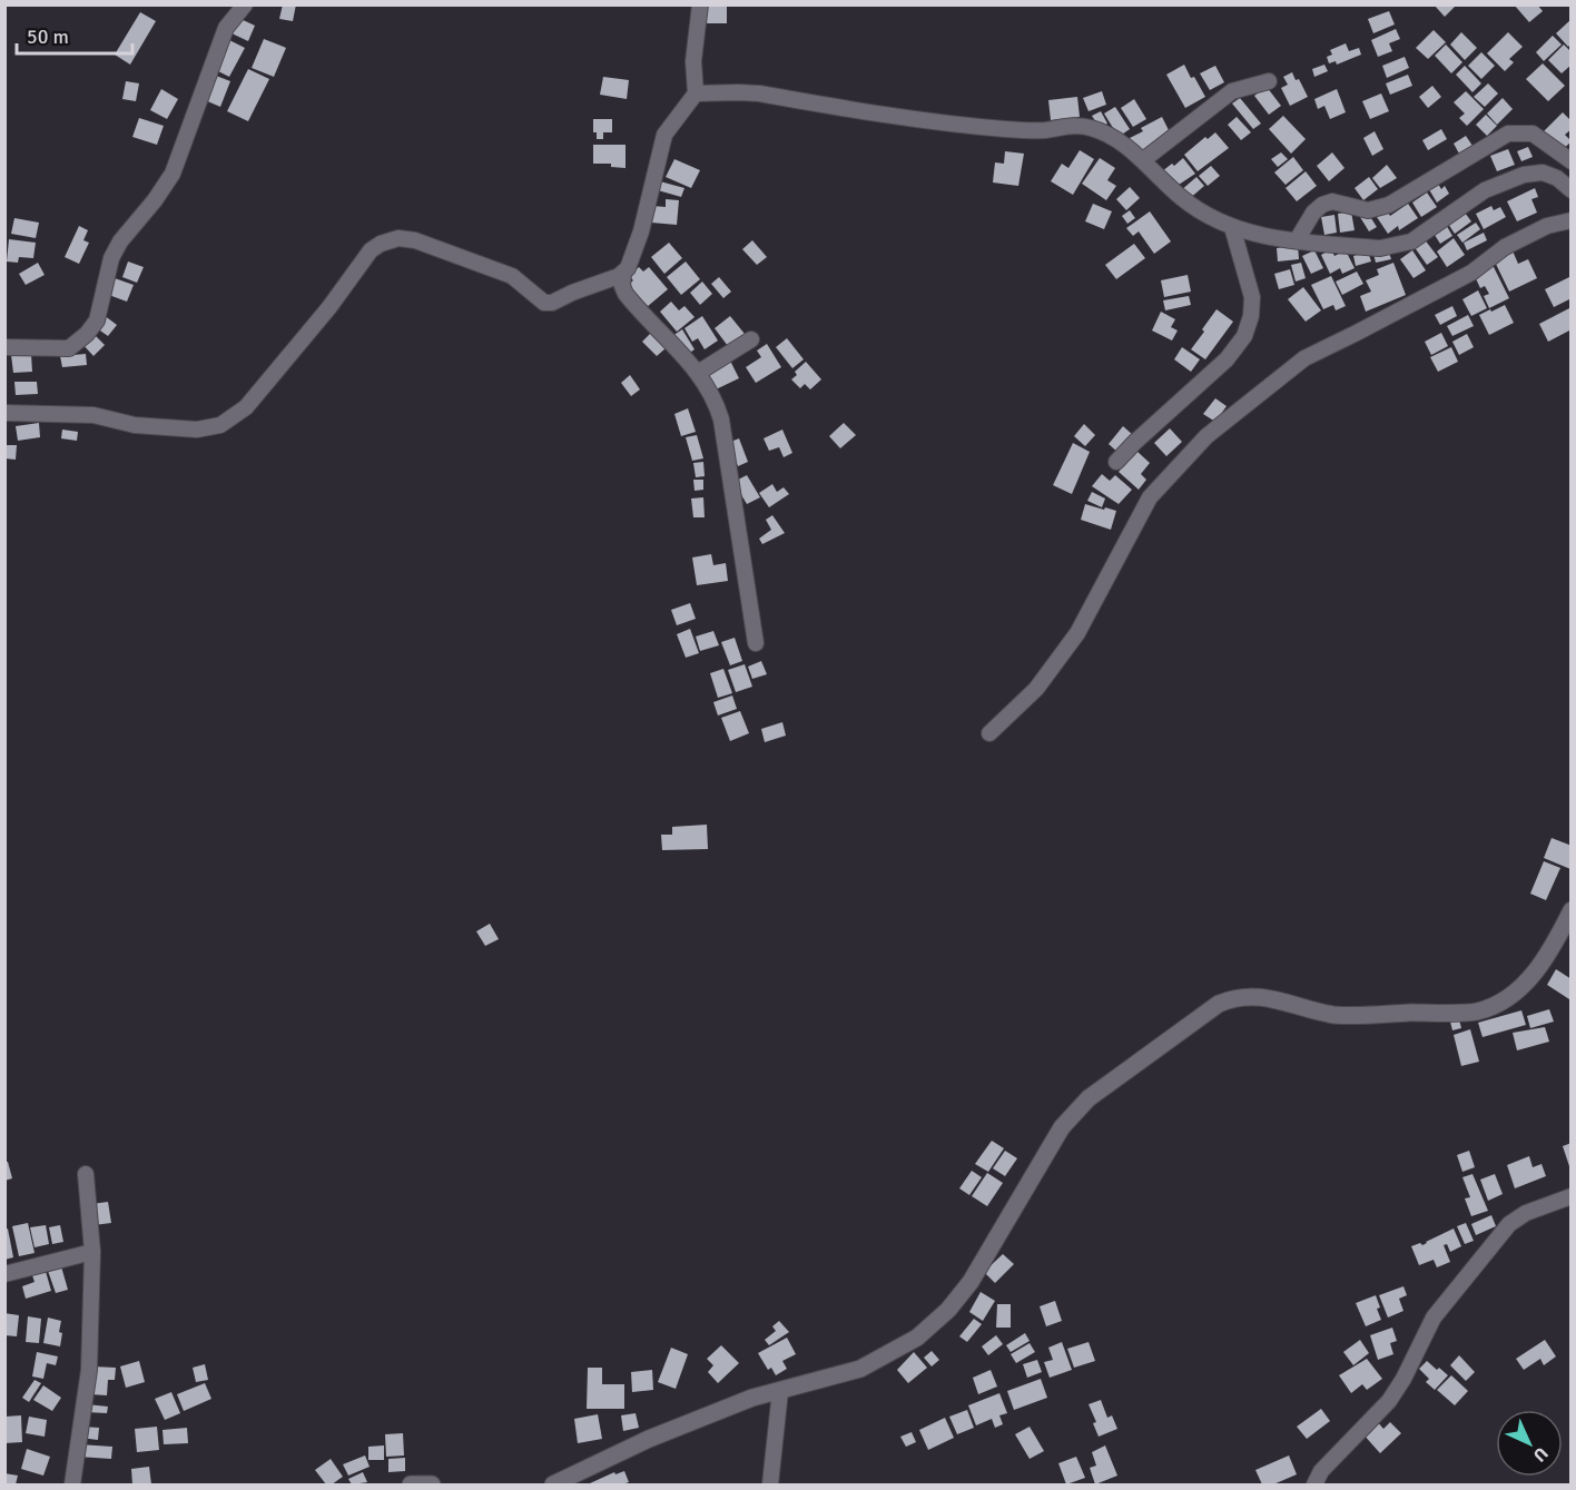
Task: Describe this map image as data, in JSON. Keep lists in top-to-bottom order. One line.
{"scale_bar":"50 m","north":"bottom right"}
